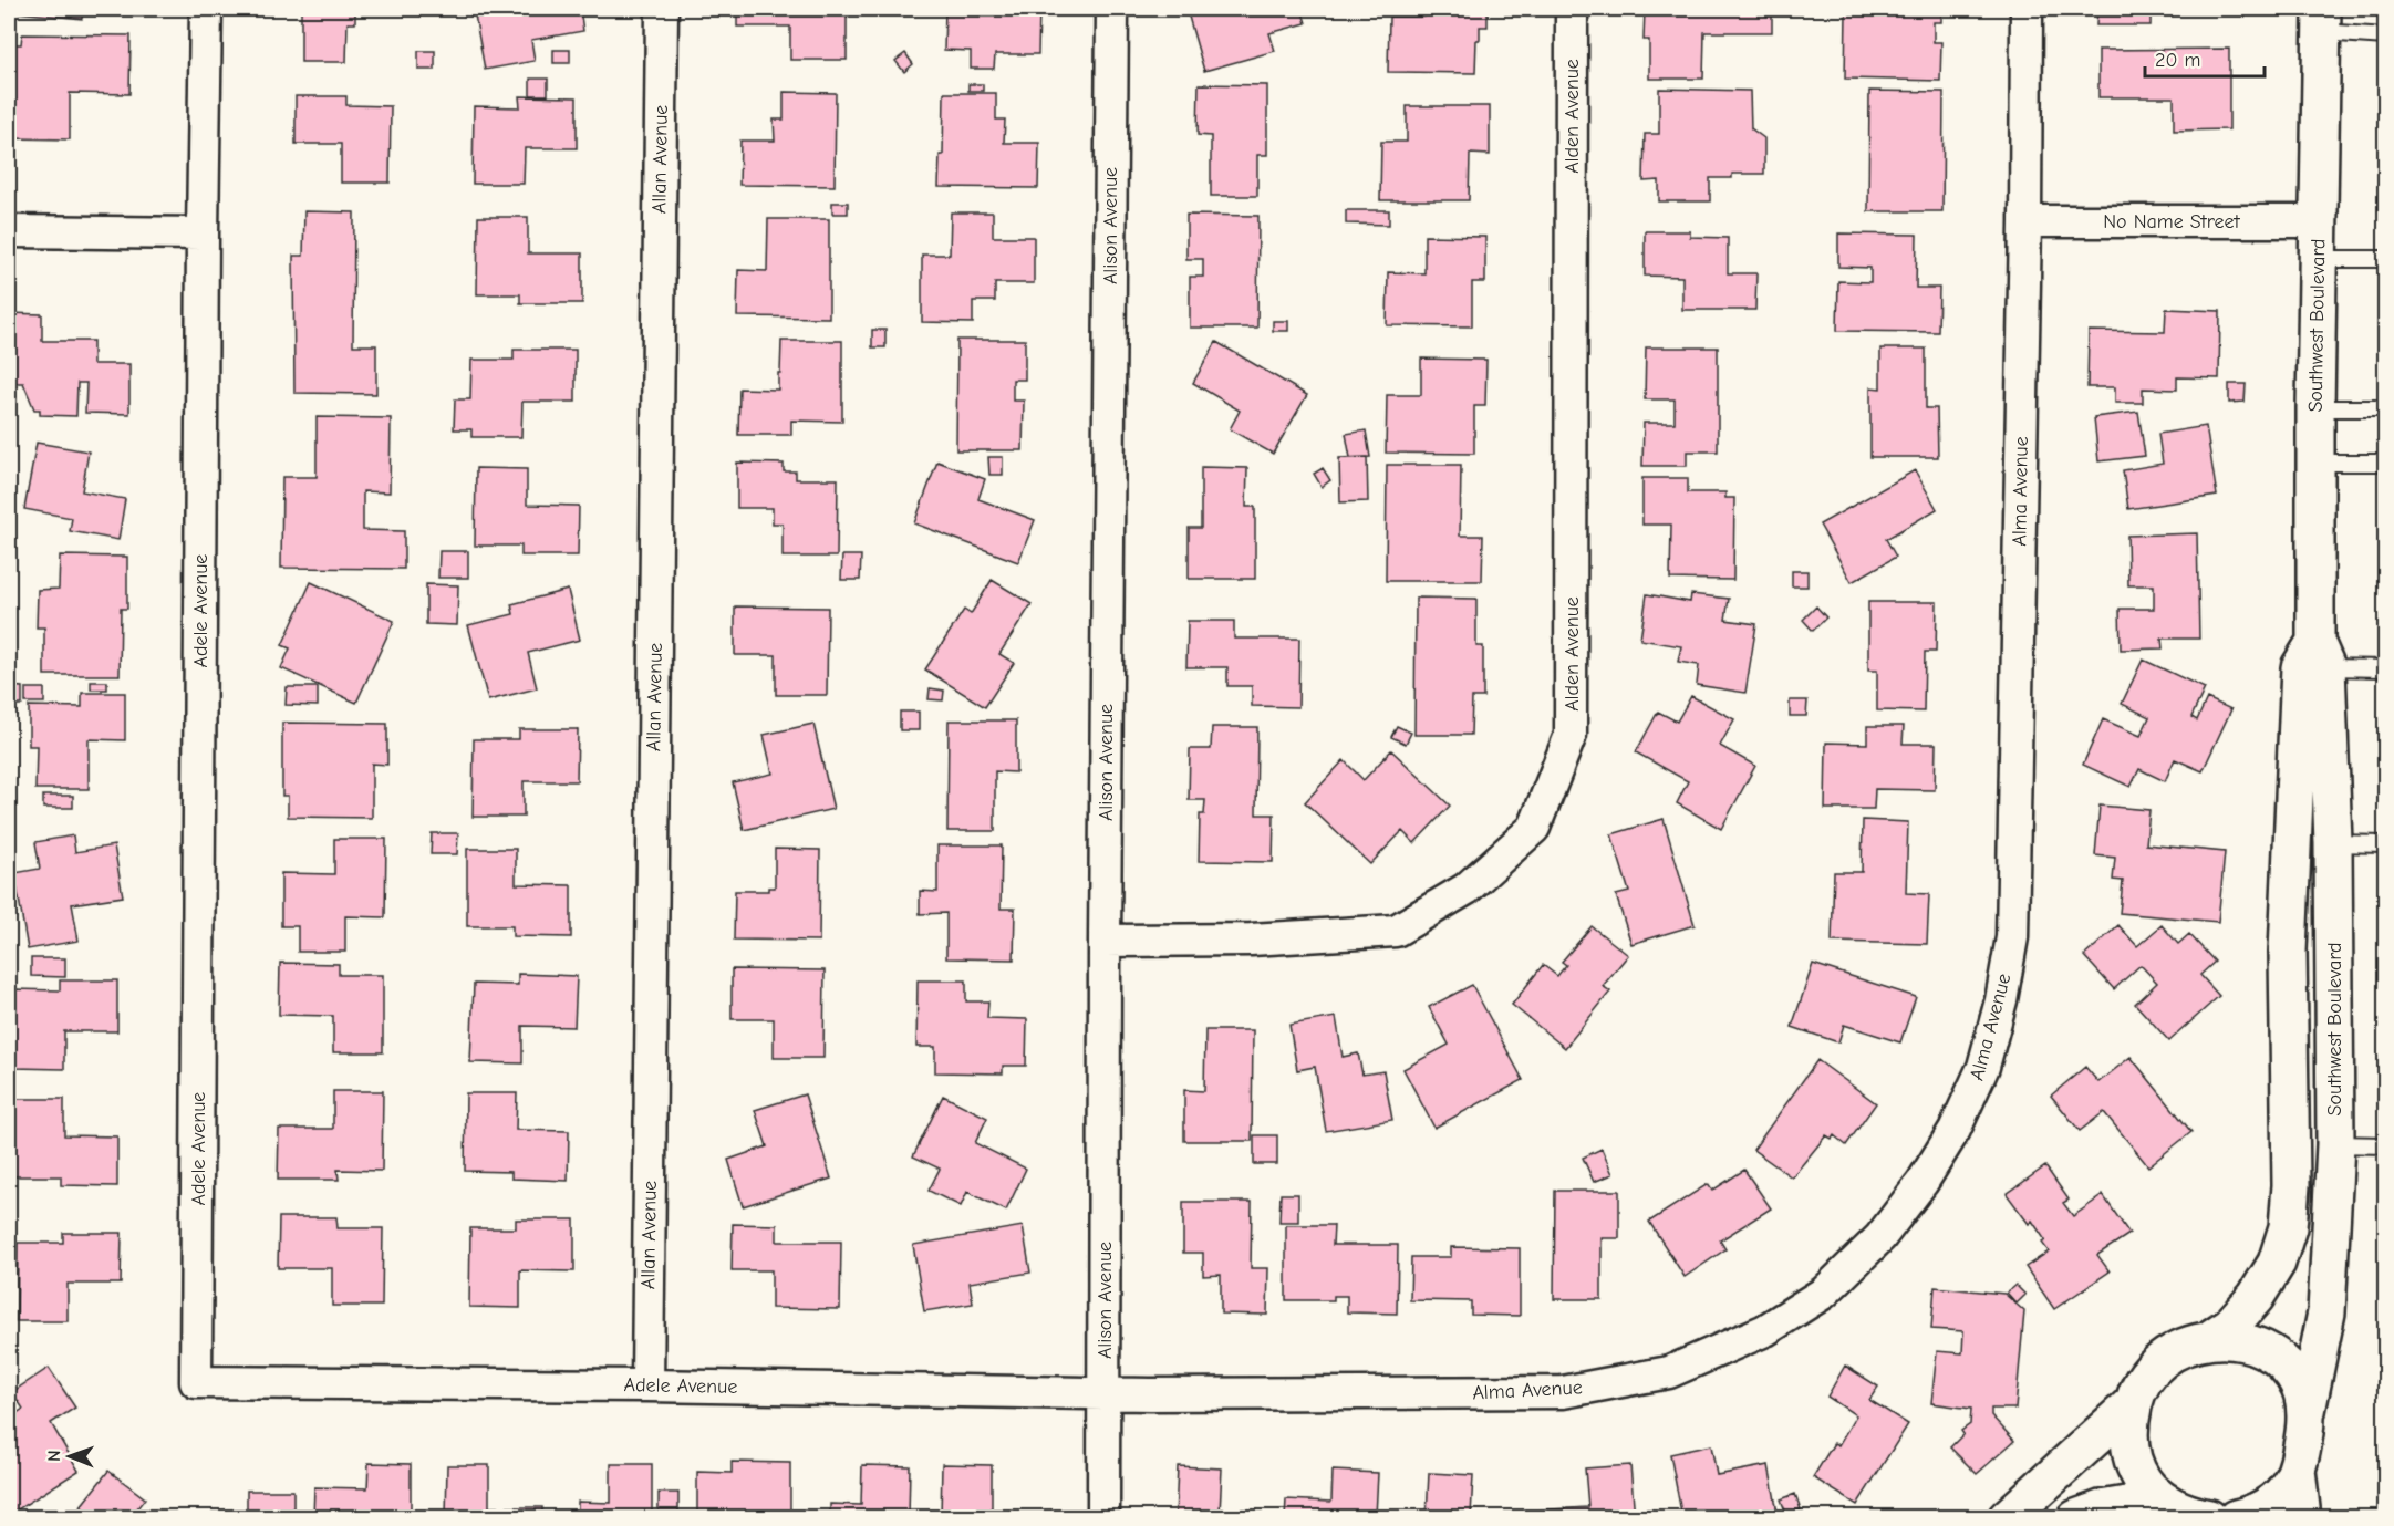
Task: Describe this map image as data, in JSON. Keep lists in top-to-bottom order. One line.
{"streets":{"street":["Alden Avenue","Allan Avenue","No Name Street","Alison Avenue","Southwest Boulevard","Alma Avenue","Adele Avenue"]},"crossings":[["Alden Avenue","Alison Avenue"],["Allan Avenue","Adele Avenue"],["No Name Street","Southwest Boulevard"],["No Name Street","Alma Avenue"],["Alison Avenue","Alma Avenue"],["Alison Avenue","Adele Avenue"],["Alma Avenue","Adele Avenue"]],"scale_bar":"20 m","north":"left"}
